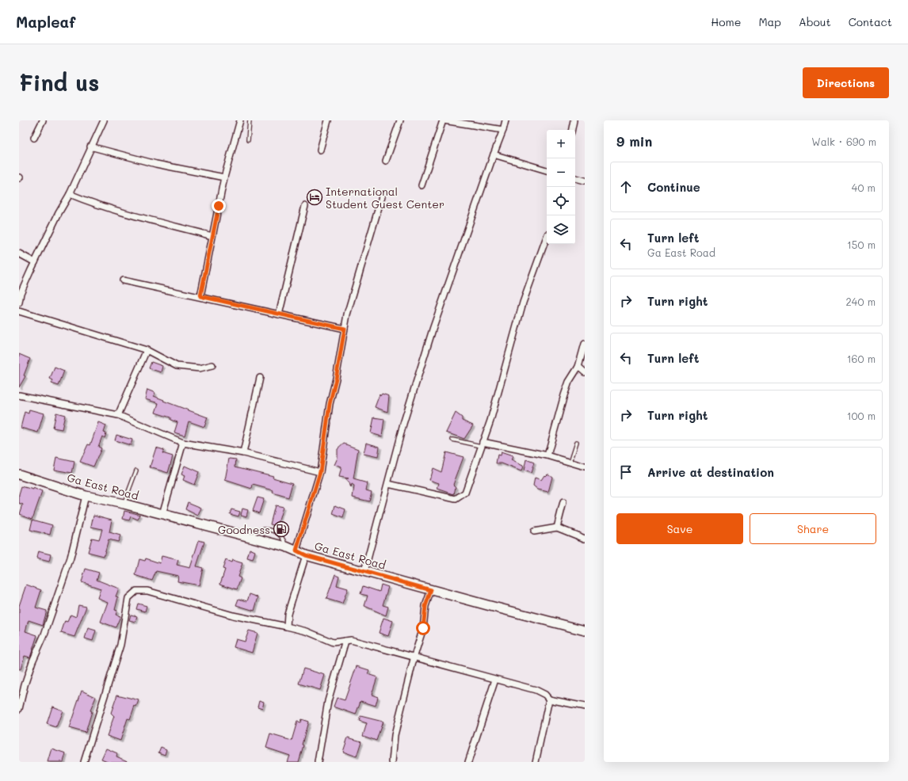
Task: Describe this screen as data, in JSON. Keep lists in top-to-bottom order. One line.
{"streets":{"street":["Ga East Road"]},"places":{"hotel":["International Student Guest Center"],"fuel station":["Goodness"]},"page":{"header":"Mapleaf","nav":["Home","Map","About","Contact"],"buttons":["Directions",["Save","Share"]],"title":"Find us","heading":["9 min","Walk · 690 m"],"map_buttons":["+","−"],"list":[["Continue","40 m"],["Turn left","Ga East Road","150 m"],["Turn right","240 m"],["Turn left","160 m"],["Turn right","100 m"],"Arrive at destination"]}}
